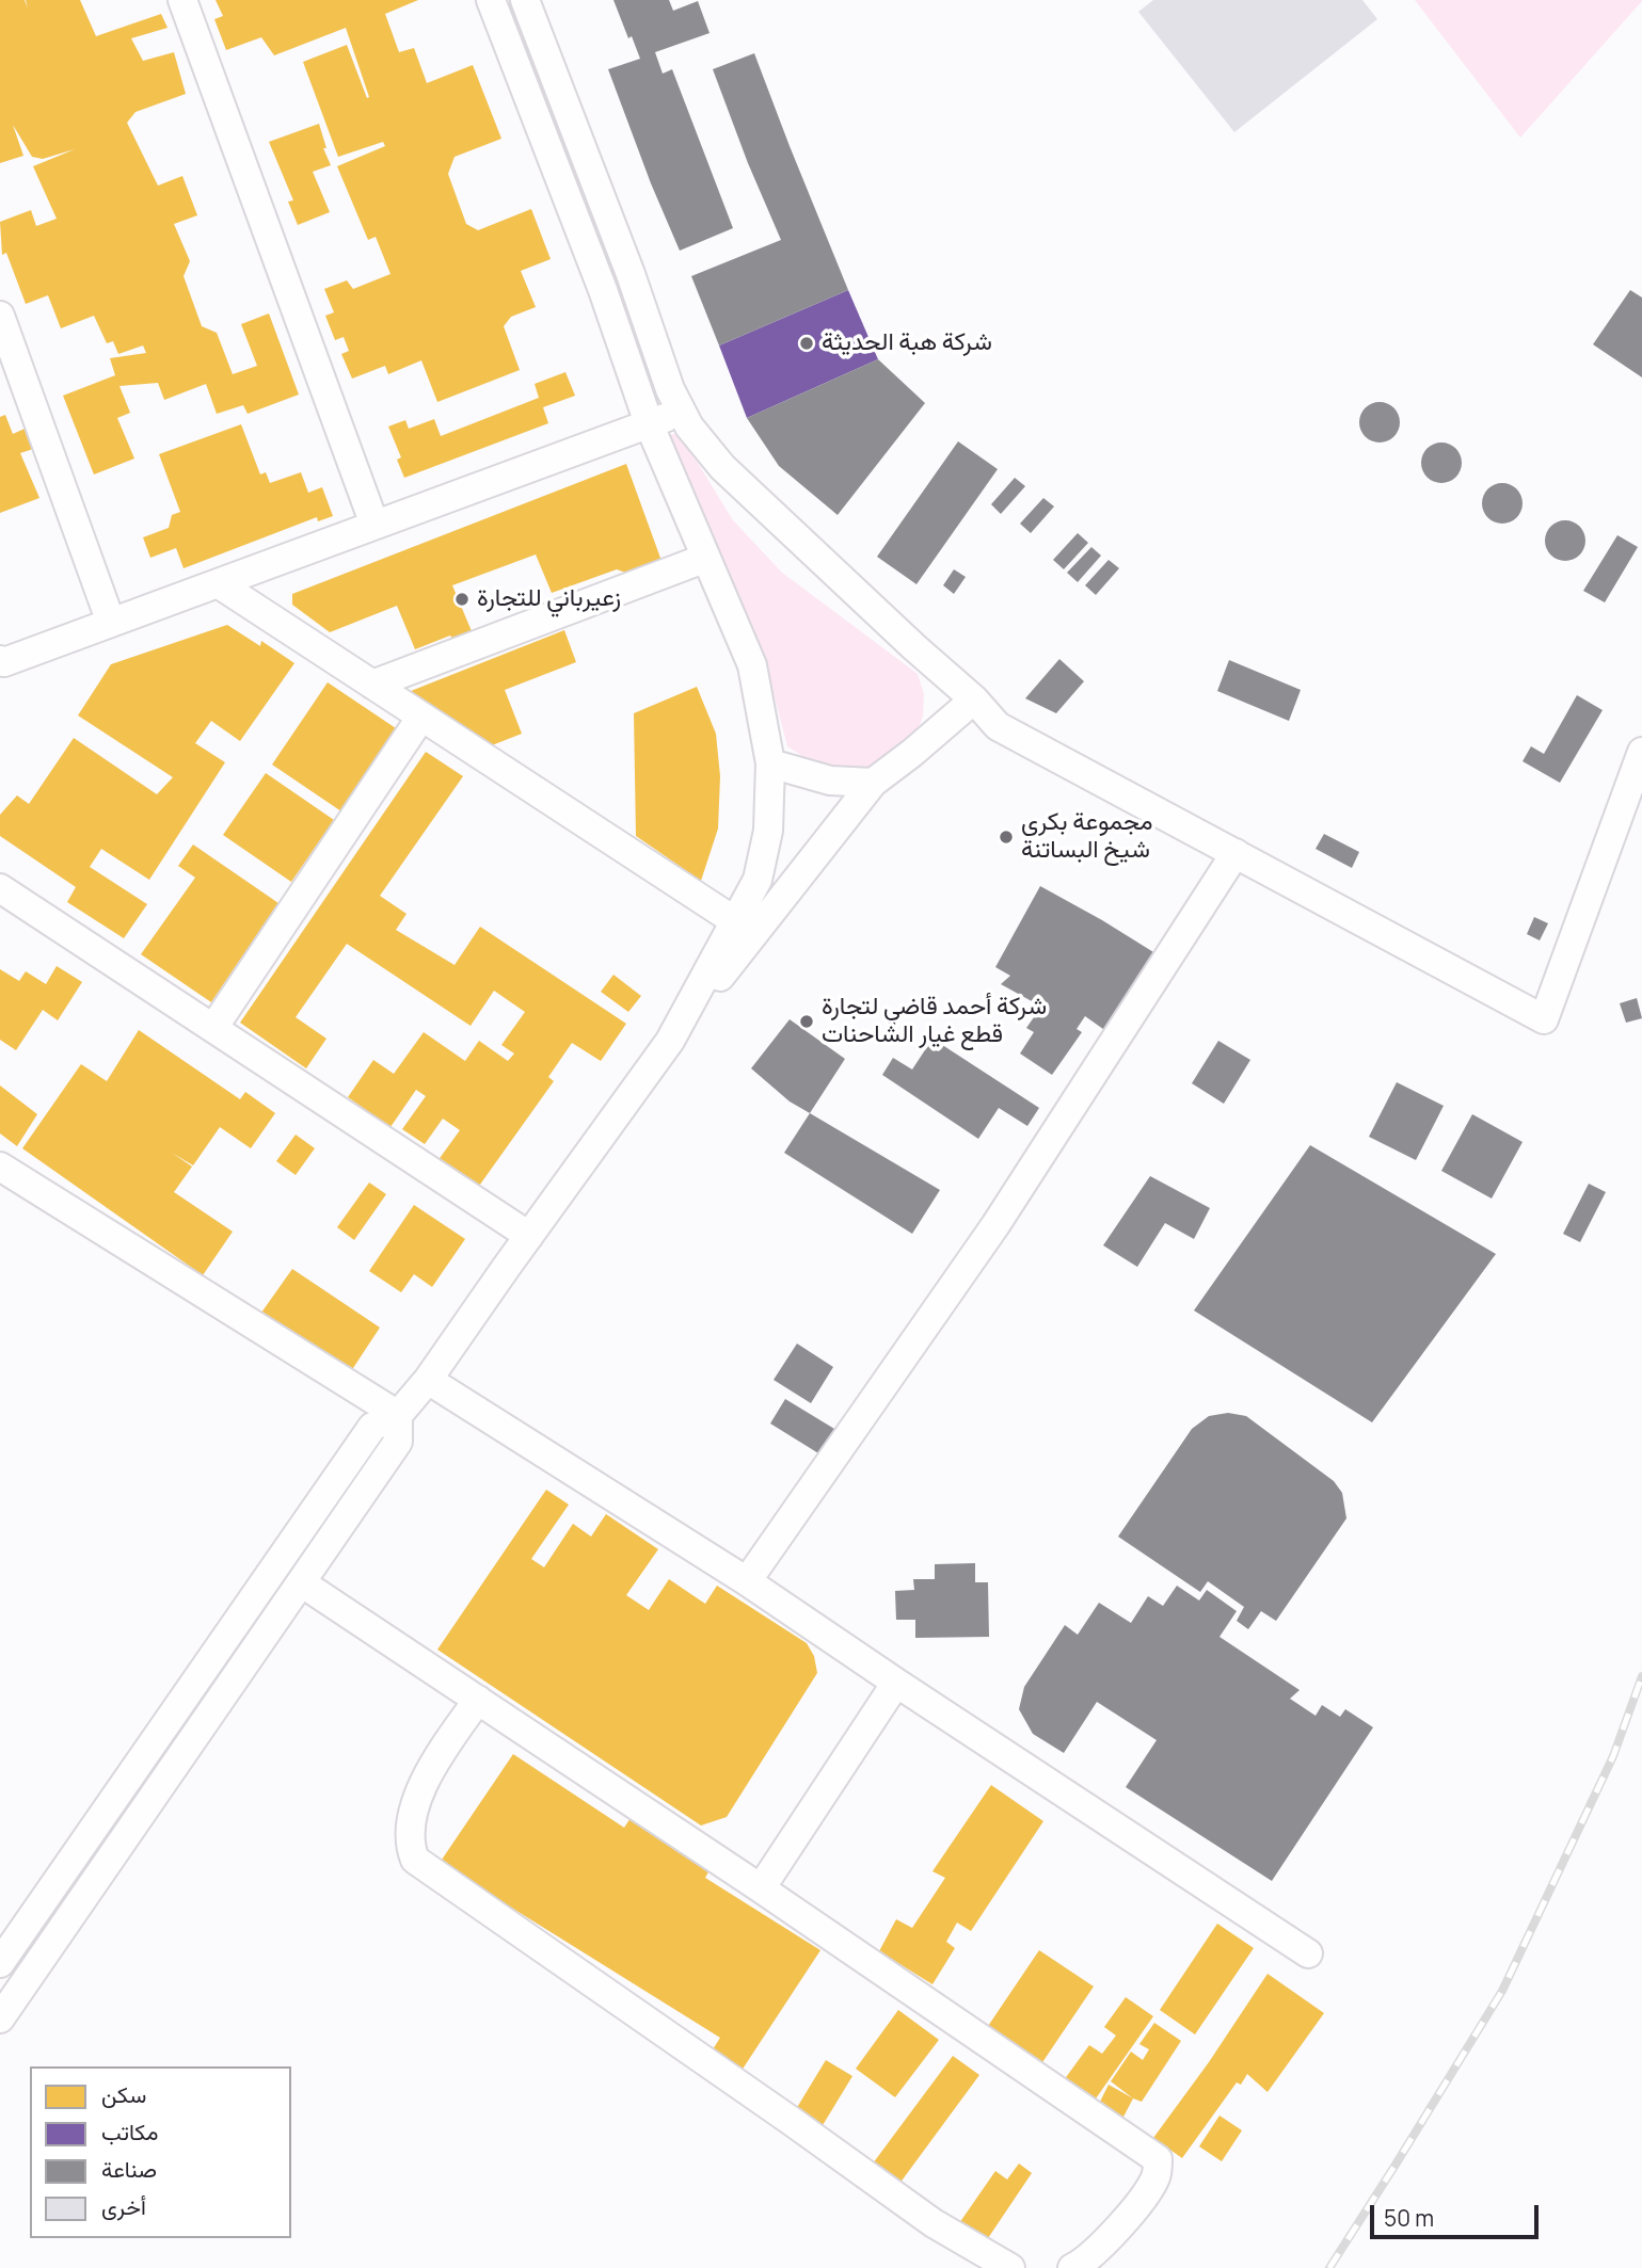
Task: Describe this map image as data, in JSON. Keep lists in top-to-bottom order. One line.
{"places":["شركة هبة الحديثة","زعيرباني للتجارة","مجموعة بكري شيخ البساتنة","شركة أحمد قاضي لتجارة قطع غيار الشاحنات"],"legend":["سكن","مكاتب","صناعة","أخرى"],"scale_bar":"50 m"}
